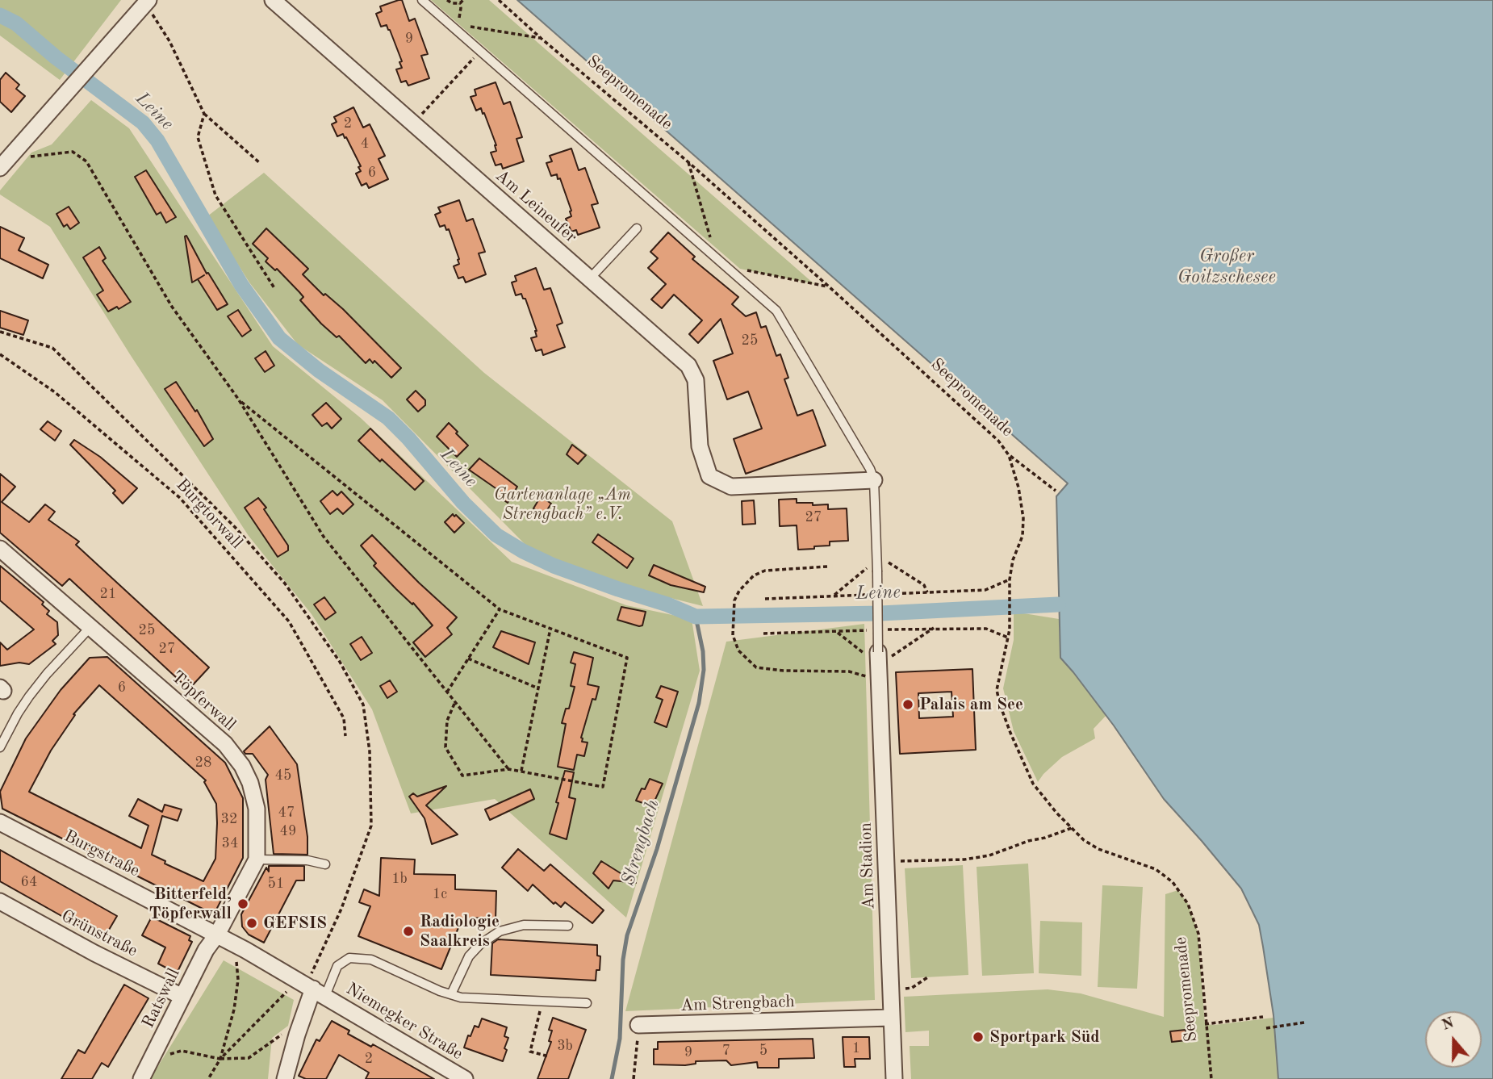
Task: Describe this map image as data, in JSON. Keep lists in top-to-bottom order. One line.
{"streets":{"street":["Am Leineufer","Töpferwall","Burgstraße","Am Stadion","Grünstraße","Ratswall","Am Strengbach","Niemegker Straße"],"path":["Seepromenade","Burgtorwall"]},"crossings":[["Töpferwall","Burgstraße"],["Töpferwall","Ratswall"],["Töpferwall","Niemegker Straße"],["Burgstraße","Ratswall"],["Burgstraße","Niemegker Straße"],["Am Stadion","Am Strengbach"],["Grünstraße","Ratswall"],["Ratswall","Niemegker Straße"]],"water":["Leine","Großer Goitzschesee","Strengbach"],"parks":["Gartenanlage „Am Strengbach” e.V."],"places":["Palais am See","Bitterfeld, Töpferwall","GEFSIS","Radiologie Saalkreis","Sportpark Süd"],"house_numbers":["9","2","4","6","25","27","21","25","27","6","28","45","47","32","49","34","1b","64","51","1c","3b","1","7","5","9","2"],"north":"top"}
